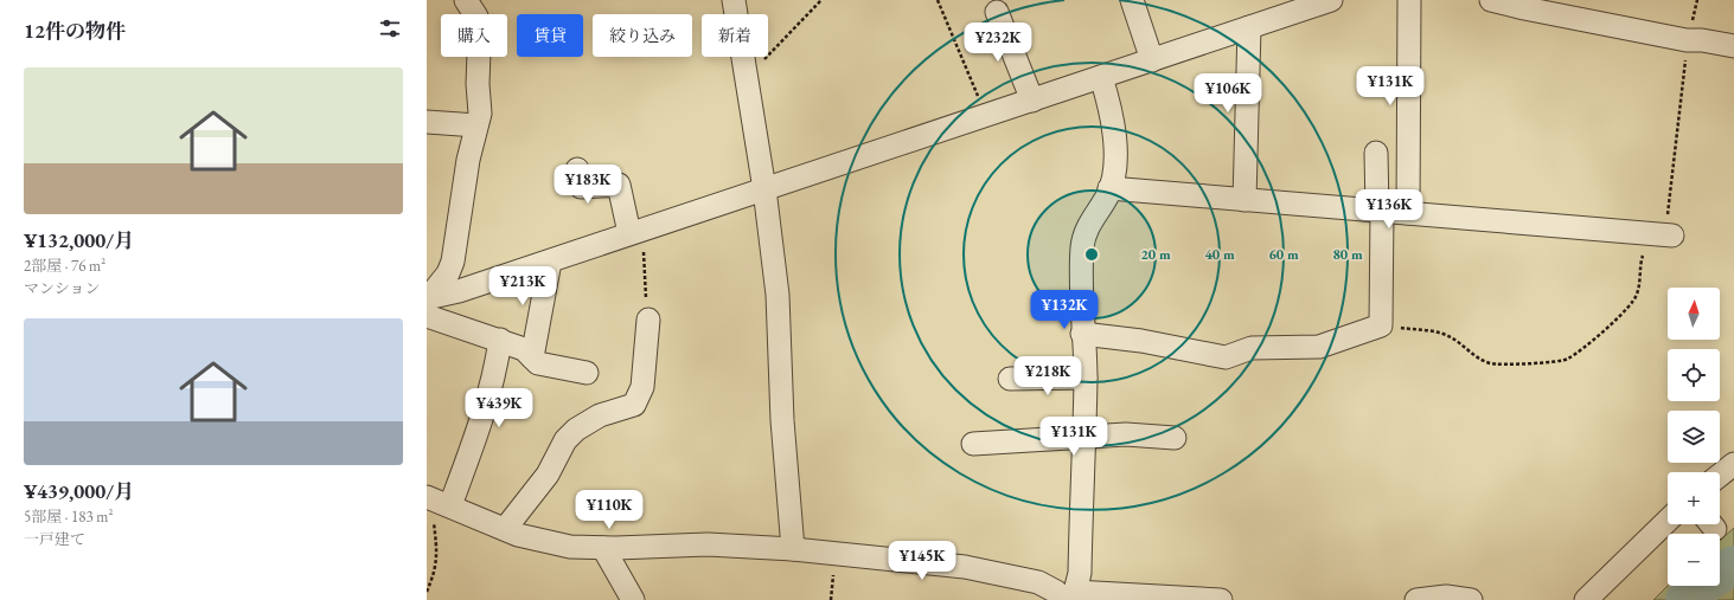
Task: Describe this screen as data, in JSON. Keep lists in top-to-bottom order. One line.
{"north":"top","page":{"heading":"12件の物件","chip":["購入","賃貸","絞り込み","新着"],"price":["¥232K","¥131K","¥106K","¥183K","¥136K","¥213K","¥132K","¥218K","¥439K","¥131K","¥110K","¥145K"],"list":[{"name":"¥132,000/月","note":"2部屋 · 76 m² · マンション"},{"name":"¥439,000/月","note":"5部屋 · 183 m² · 一戸建て"}],"map_buttons":["+","−"]},"rings":["20 m","40 m","60 m","80 m"]}
